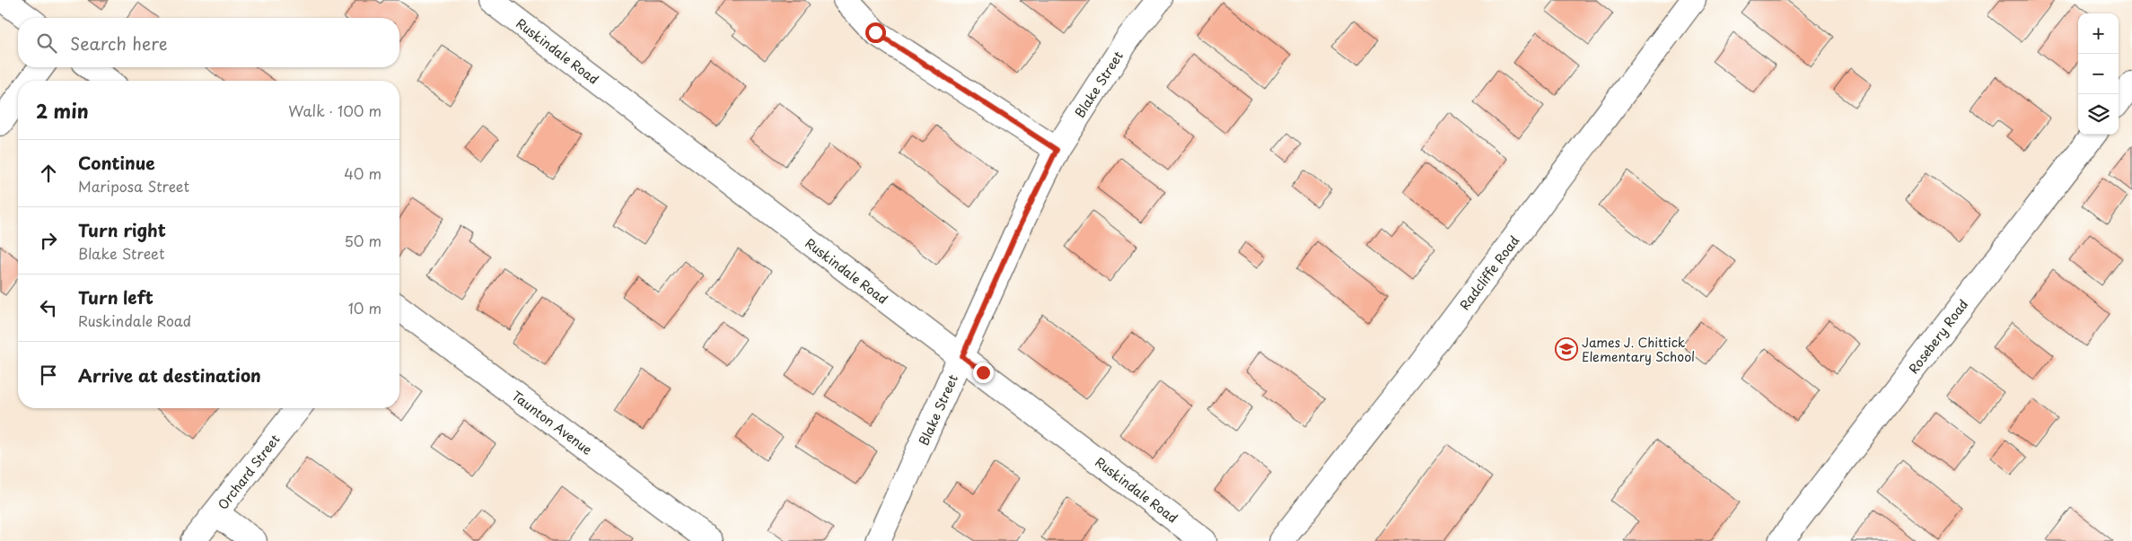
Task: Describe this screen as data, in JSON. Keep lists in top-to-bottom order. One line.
{"streets":{"street":["Ruskindale Road","Blake Street","Radcliffe Road","Rosebery Road","Taunton Avenue","Orchard Street"]},"crossings":[["Ruskindale Road","Blake Street"]],"places":{"school or university":["James J. Chittick Elementary School"]},"page":{"map_buttons":["+","−"],"search":"Search here","heading":["2 min","Walk · 100 m"],"list":[["Continue","Mariposa Street","40 m"],["Turn right","Blake Street","50 m"],["Turn left","Ruskindale Road","10 m"],"Arrive at destination"]}}
